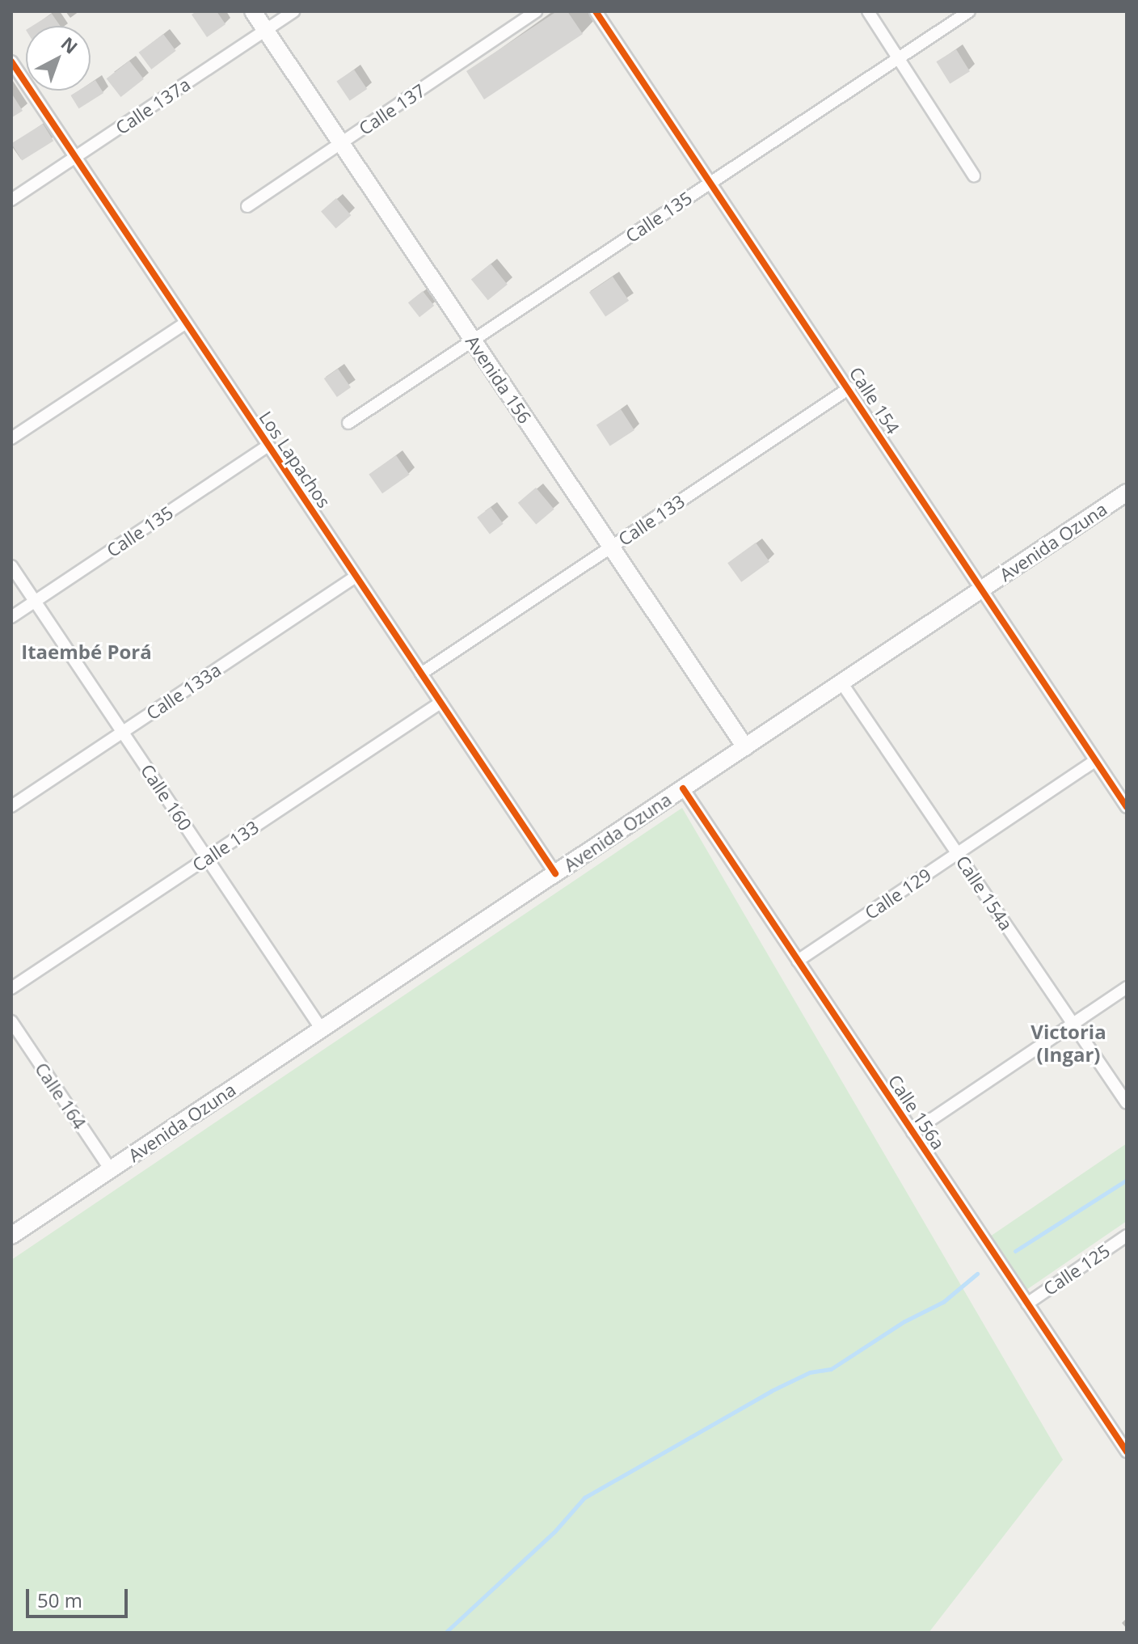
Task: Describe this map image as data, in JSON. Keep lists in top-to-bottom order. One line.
{"streets":{"main road":["Avenida 156","Avenida Ozuna"],"street":["Calle 137a","Calle 137","Calle 135","Calle 154","Los Lapachos","Calle 133","Calle 133a","Calle 160","Calle 154a","Calle 129","Calle 164","Calle 156a","Calle 125"]},"crossings":[["Calle 137a","Avenida 156"],["Calle 137a","Los Lapachos"],["Calle 137","Avenida 156"],["Calle 135","Avenida 156"],["Calle 135","Calle 154"],["Calle 135","Los Lapachos"],["Calle 135","Calle 160"],["Avenida 156","Calle 133"],["Avenida 156","Avenida Ozuna"],["Calle 154","Calle 133"],["Calle 154","Avenida Ozuna"],["Calle 154","Calle 129"],["Los Lapachos","Calle 133"],["Los Lapachos","Avenida Ozuna"],["Los Lapachos","Calle 133a"],["Calle 133","Calle 160"],["Avenida Ozuna","Calle 160"],["Avenida Ozuna","Calle 154a"],["Avenida Ozuna","Calle 164"],["Avenida Ozuna","Calle 156a"],["Calle 133a","Calle 160"],["Calle 154a","Calle 129"],["Calle 129","Calle 156a"],["Calle 156a","Calle 125"]],"districts":["Itaembé Porá","Victoria (Ingar)"],"scale_bar":"50 m","north":"top right"}
